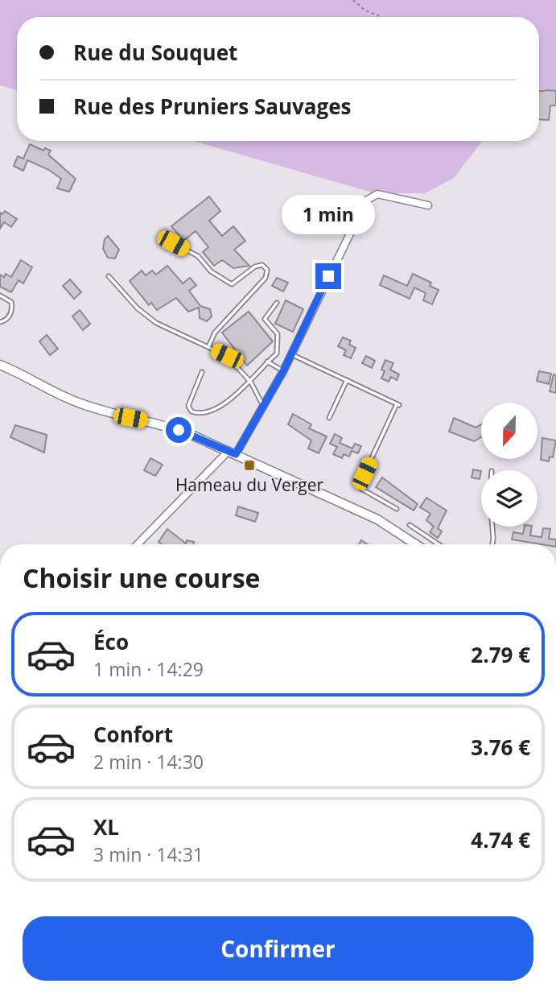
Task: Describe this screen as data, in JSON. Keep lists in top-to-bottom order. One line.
{"places":{"transit":["Hameau du Verger"]},"north":"bottom","page":{"banner":["Rue du Souquet","Rue des Pruniers Sauvages"],"bubble":"1 min","heading":"Choisir une course","list":[{"name":"Éco","note":"1 min · 14:29","value":"2.79 €"},{"name":"Confort","note":"2 min · 14:30","value":"3.76 €"},{"name":"XL","note":"3 min · 14:31","value":"4.74 €"}],"buttons":"Confirmer"}}
